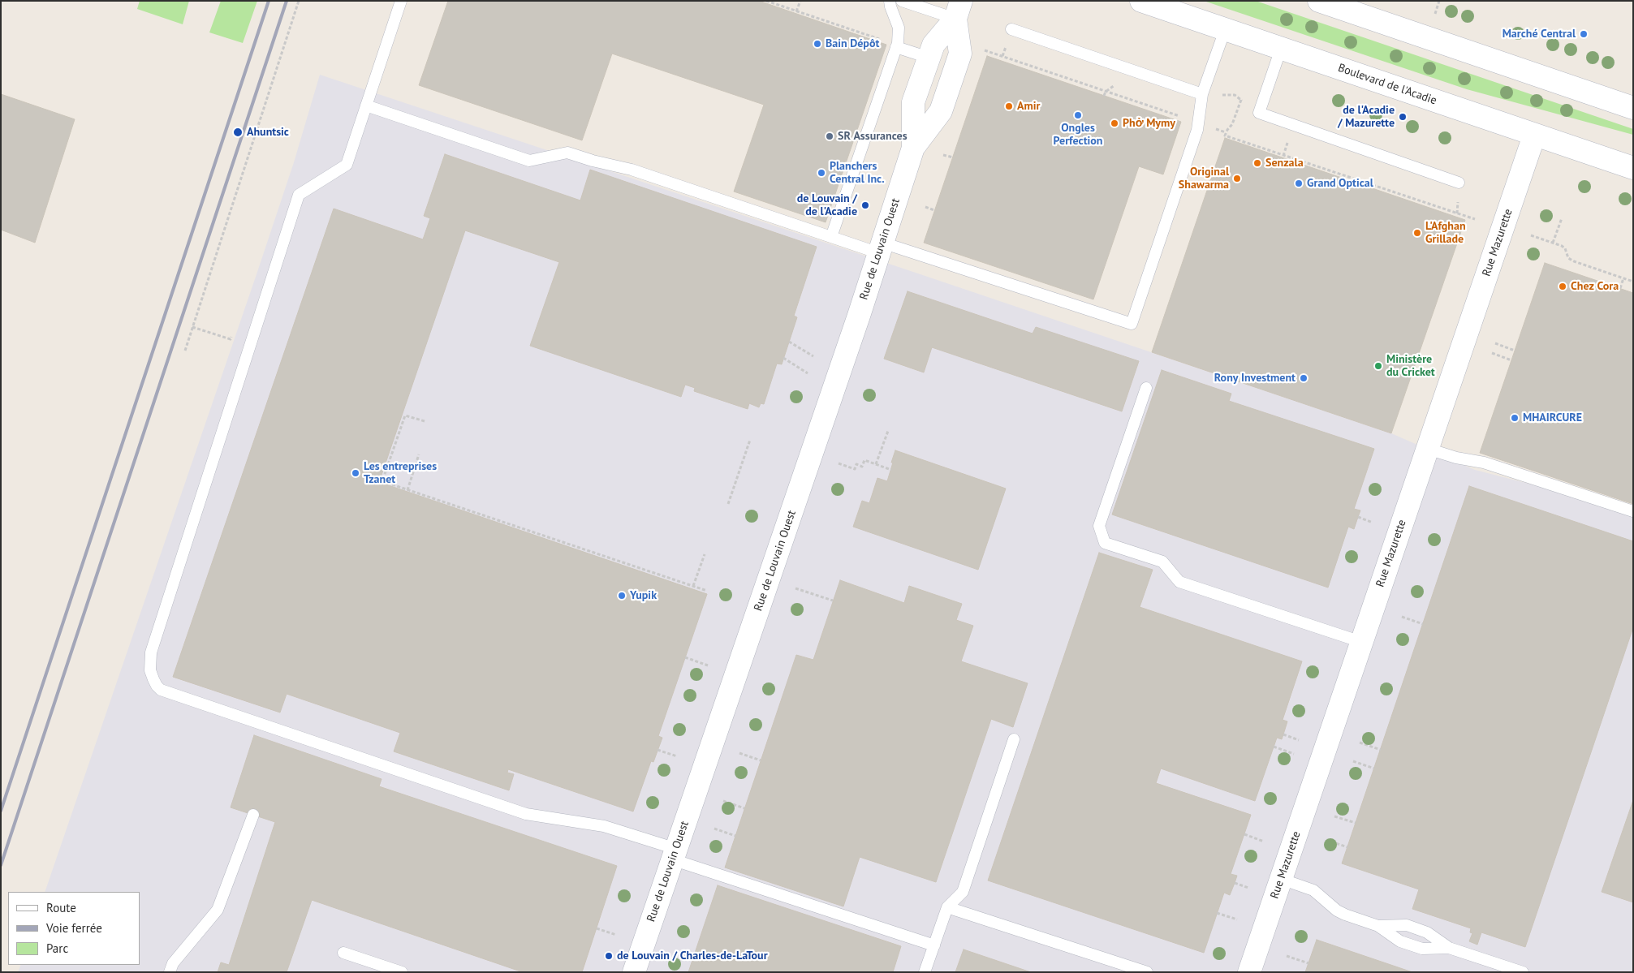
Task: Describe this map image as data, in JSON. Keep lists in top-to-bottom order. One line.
{"streets":{"street":["Boulevard de l'Acadie","Rue Mazurette","Rue de Louvain Ouest"]},"crossings":[["Boulevard de l'Acadie","Rue Mazurette"]],"places":["Marché Central","Bain Dépôt","Amir","Ongles Perfection","de l'Acadie / Mazurette","Phở Mymy","Ahuntsic","SR Assurances","Senzala","Planchers Central Inc.","Original Shawarma","Grand Optical","de Louvain / de l'Acadie","L'Afghan Grillade","Chez Cora","Ministère du Cricket","Rony Investment","MHAIRCURE","Les entreprises Tzanet","Yupik","de Louvain / Charles-de-LaTour"],"legend":["Route","Voie ferrée","Parc"]}
